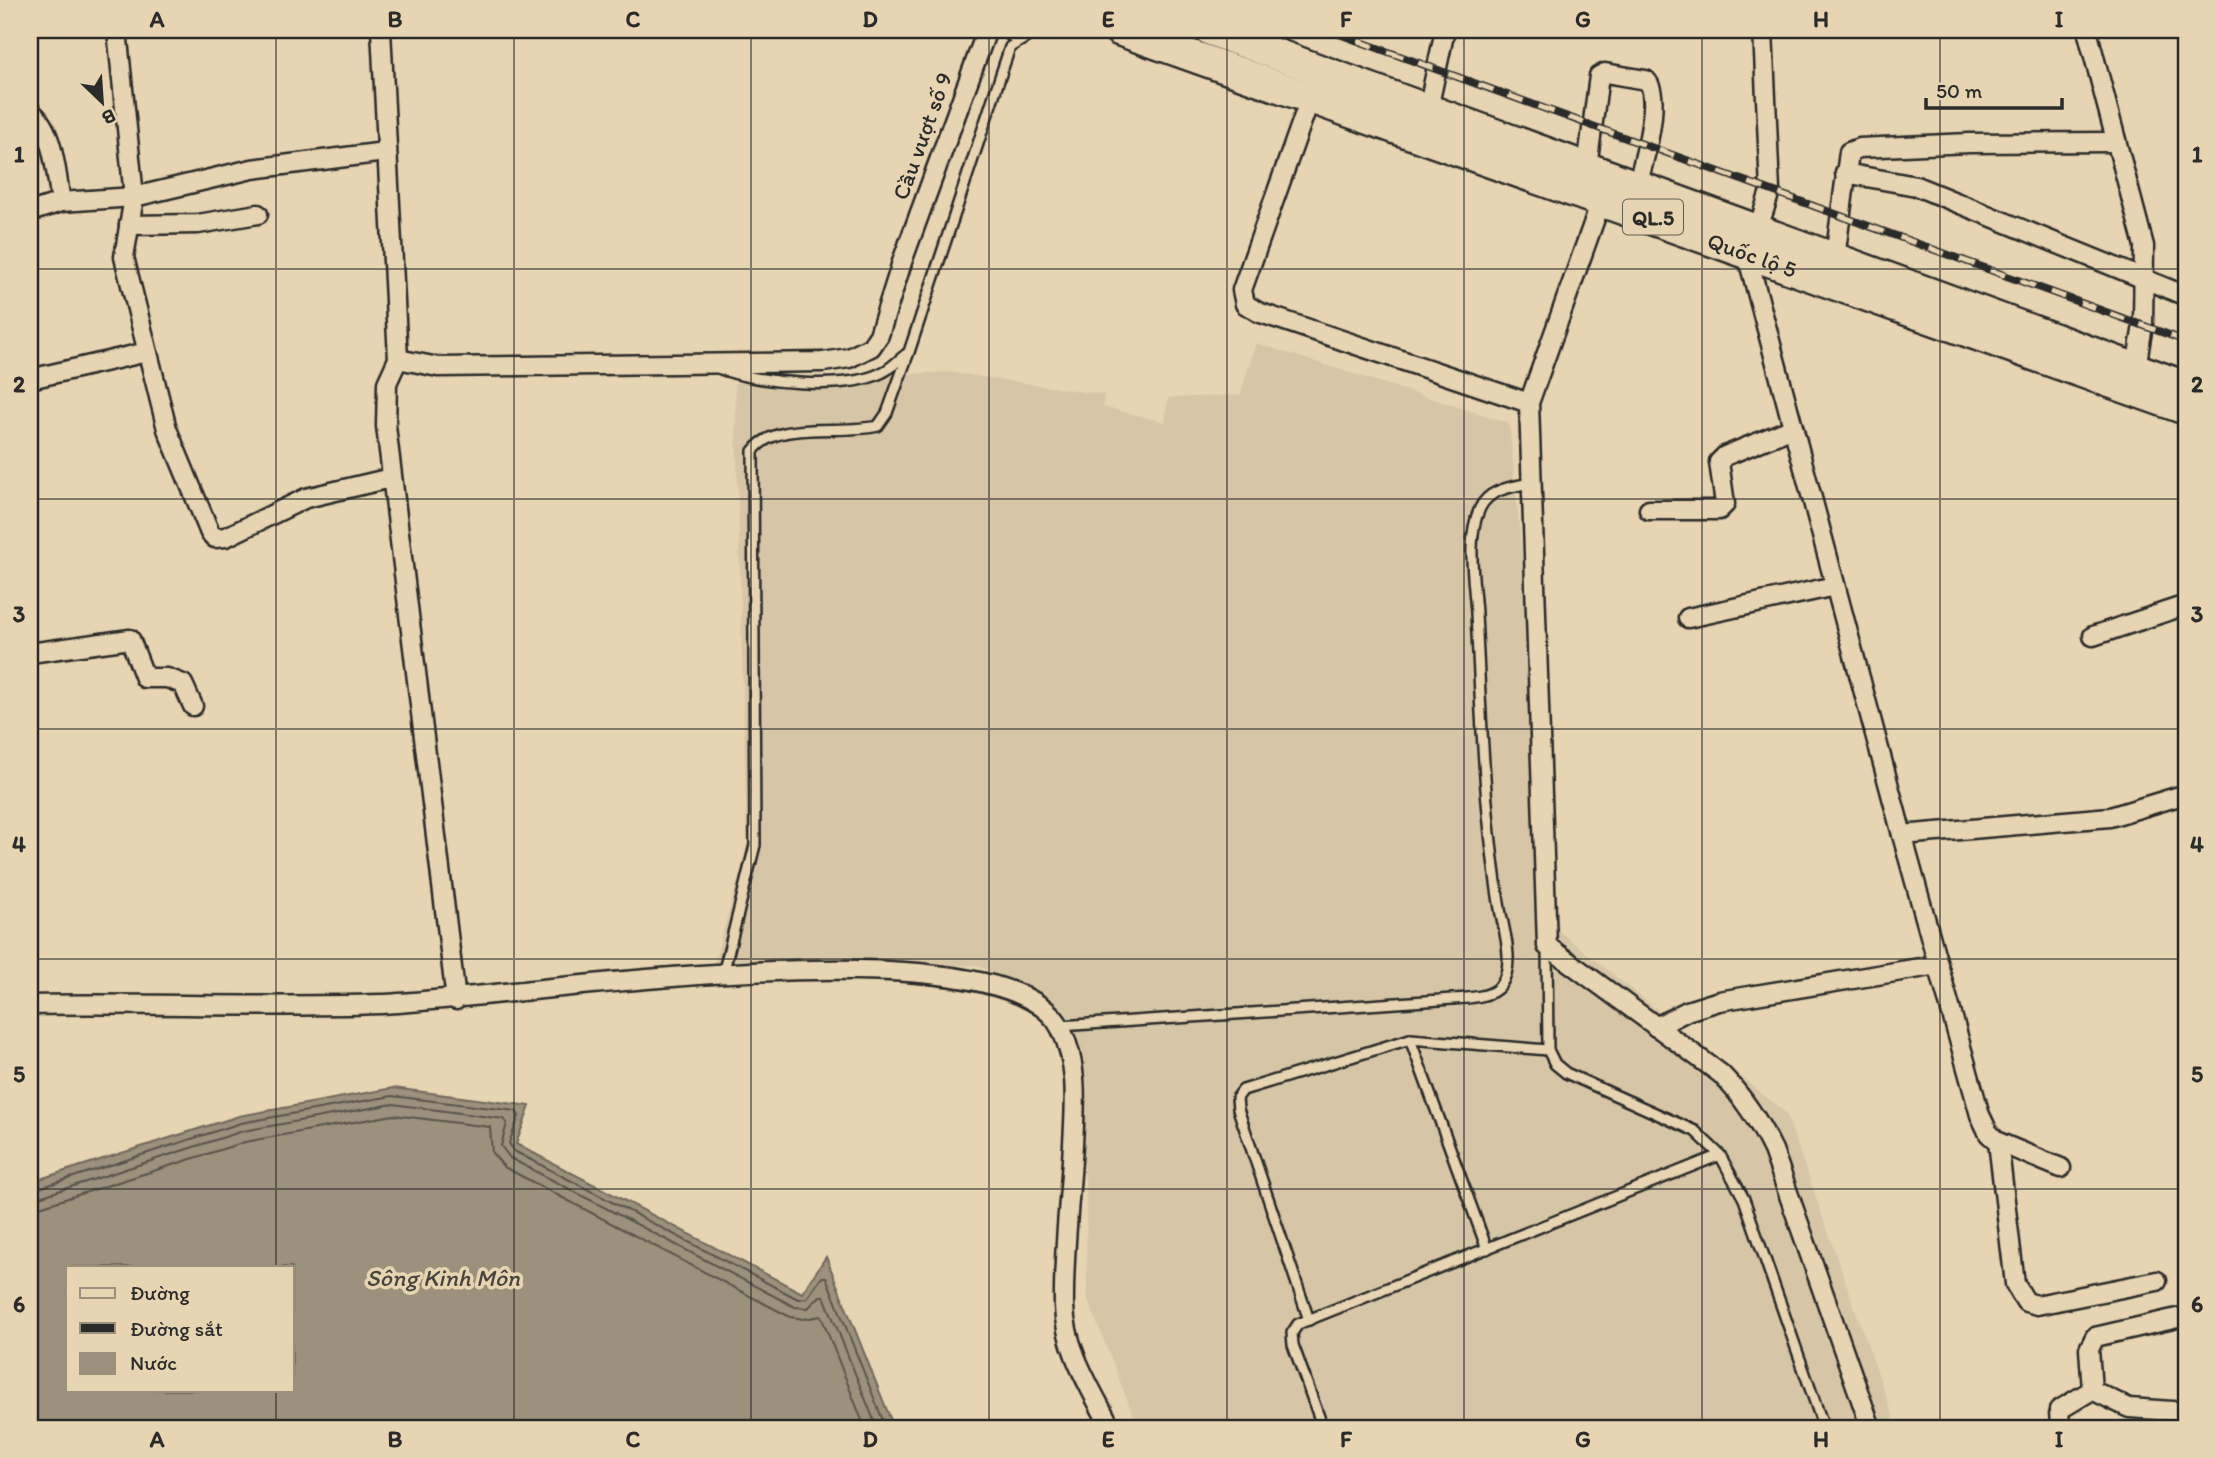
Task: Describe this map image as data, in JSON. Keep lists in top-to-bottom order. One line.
{"streets":{"highway":["QL.5","Quốc lộ 5"],"street":["Cầu vượt số 9"]},"water":["Sông Kinh Môn"],"legend":["Đường","Đường sắt","Nước"],"scale_bar":"50 m","north":"bottom right","grid":{"columns":["A","B","C","D","E","F","G","H","I"],"rows":["1","2","3","4","5","6"]}}
